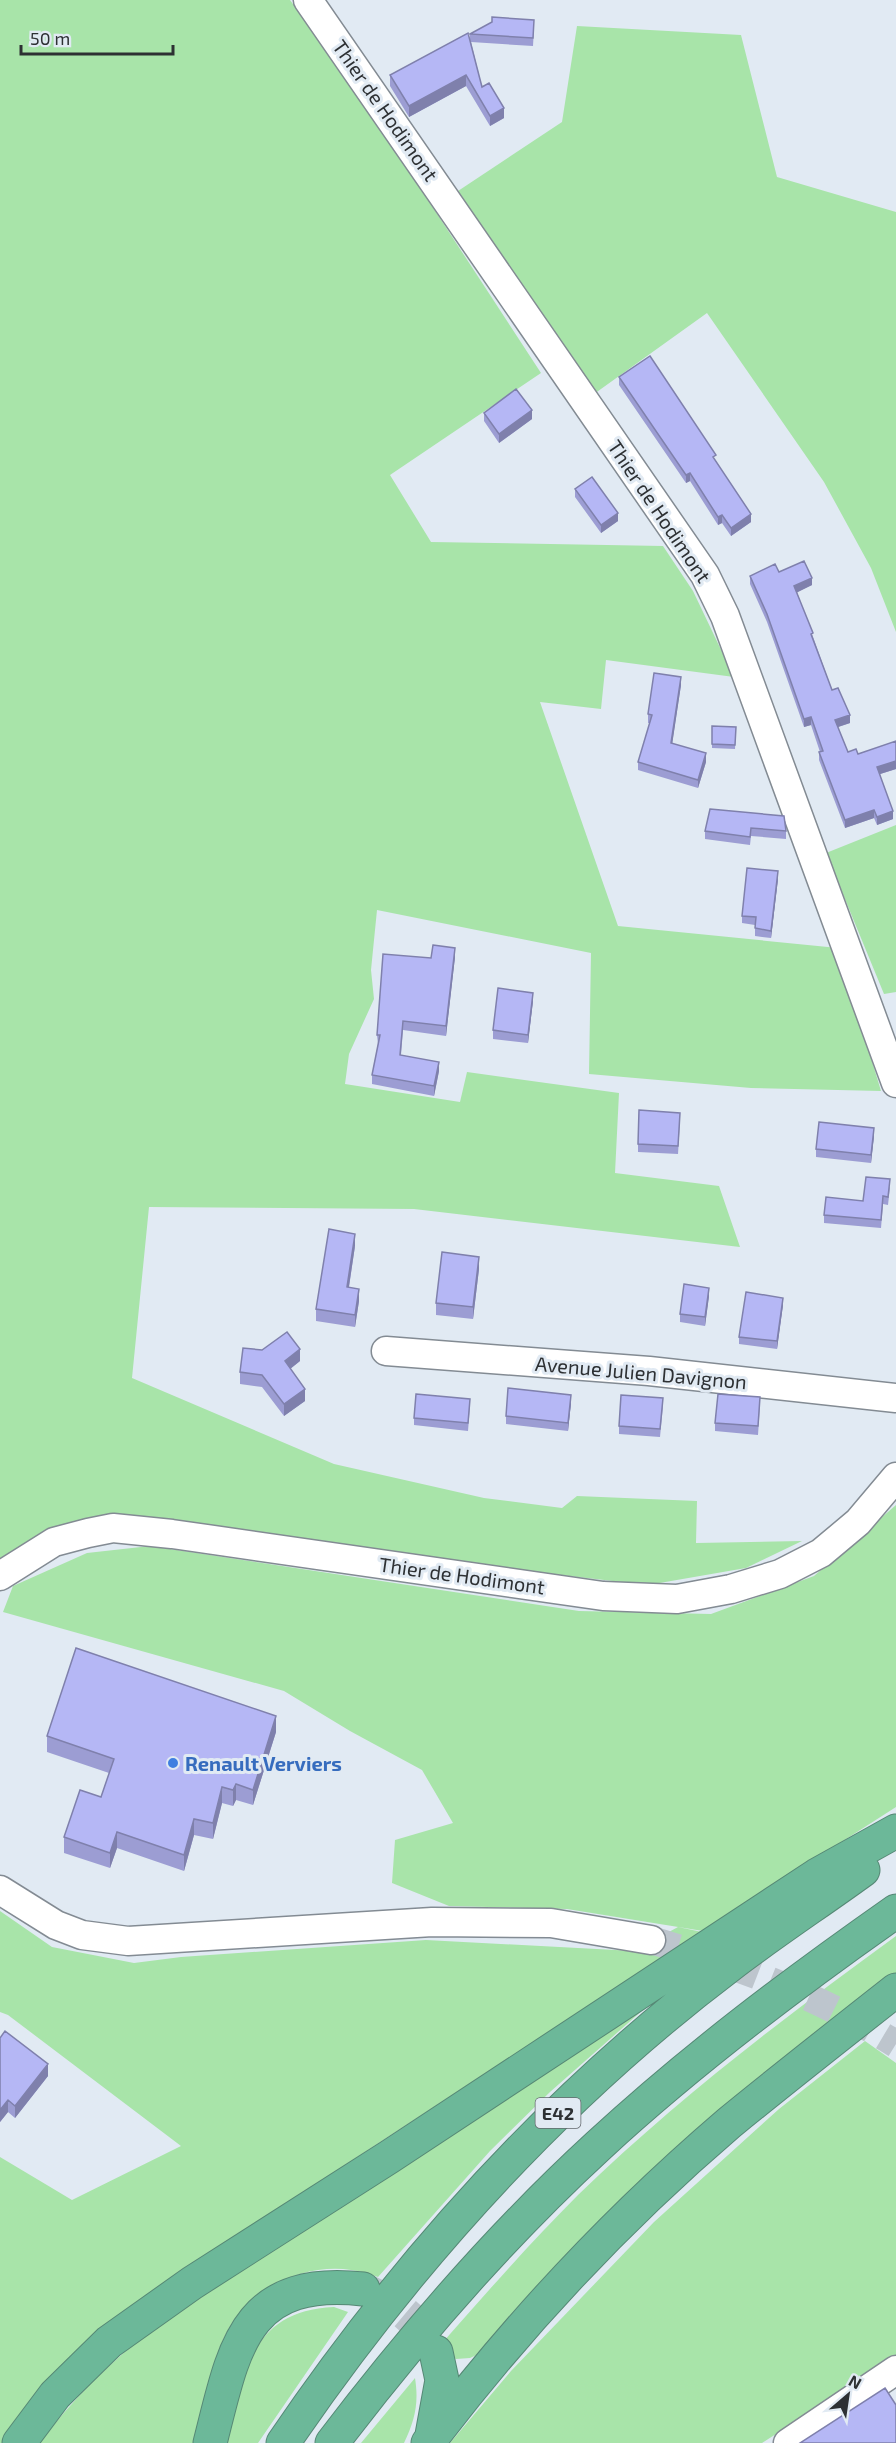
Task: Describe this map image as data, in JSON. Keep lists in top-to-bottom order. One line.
{"streets":{"highway":["E42"],"street":["Thier de Hodimont","Avenue Julien Davignon"]},"places":["Renault Verviers"],"scale_bar":"50 m","north":"top right"}
